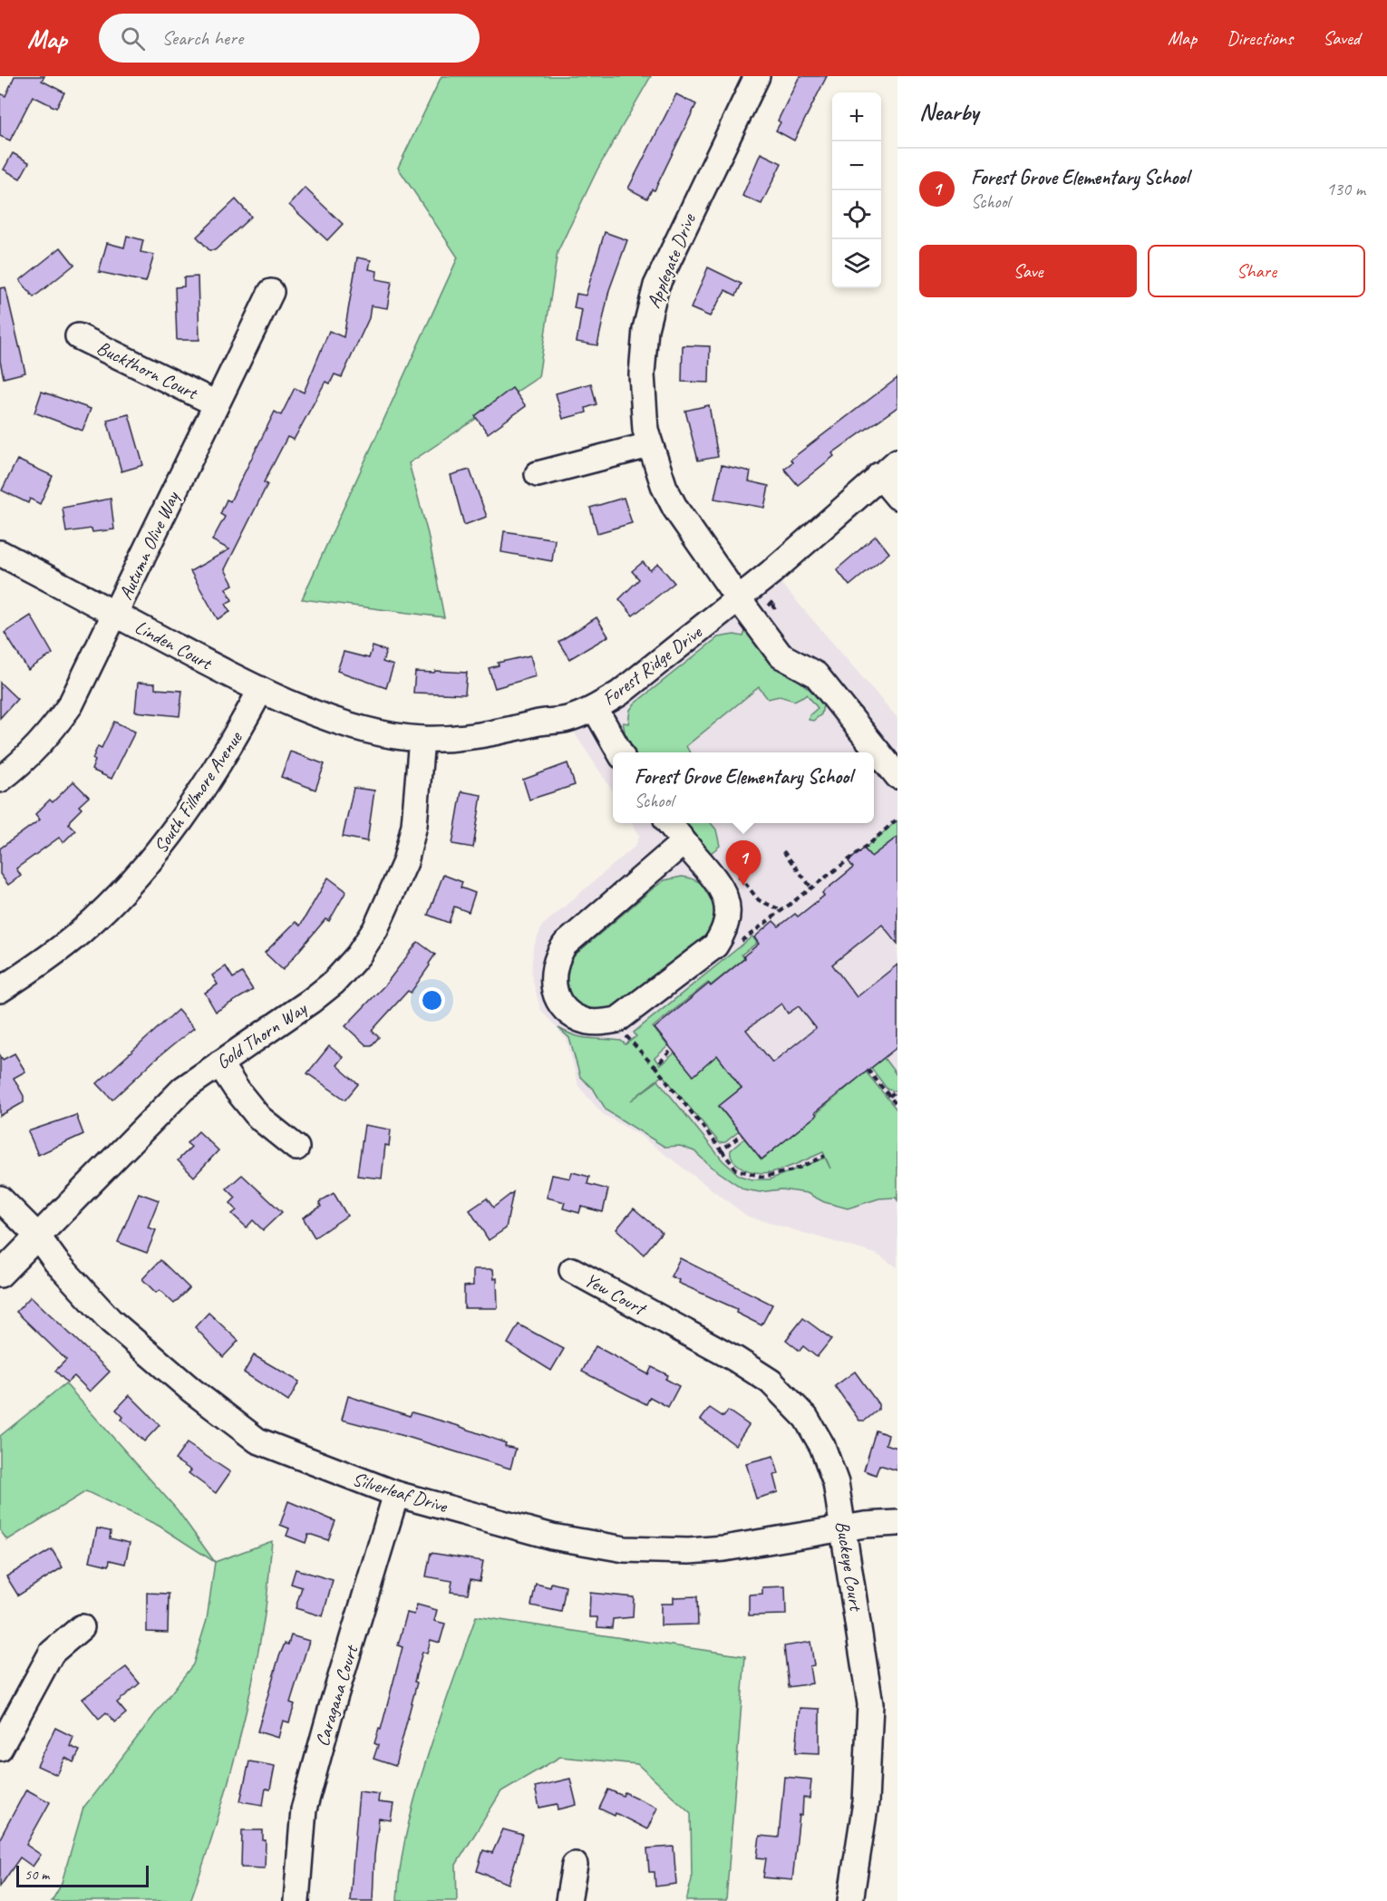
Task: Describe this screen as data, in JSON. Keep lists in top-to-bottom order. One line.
{"streets":{"street":["Applegate Drive","Buckthorn Court","Autumn Olive Way","Linden Court","Forest Ridge Drive","South Fillmore Avenue","Gold Thorn Way","Yew Court","Silverleaf Drive","Buckeye Court","Caragana Court"]},"crossings":[["Applegate Drive","Forest Ridge Drive"],["Buckthorn Court","Autumn Olive Way"],["Autumn Olive Way","Linden Court"],["Linden Court","Forest Ridge Drive"],["Linden Court","South Fillmore Avenue"],["Forest Ridge Drive","South Fillmore Avenue"],["Forest Ridge Drive","Gold Thorn Way"],["Gold Thorn Way","Silverleaf Drive"],["Yew Court","Buckeye Court"],["Silverleaf Drive","Buckeye Court"],["Silverleaf Drive","Caragana Court"]],"scale_bar":"50 m","page":{"header":"Map","search":"Search here","nav":["Map","Directions","Saved"],"heading":"Nearby","map_buttons":["+","−"],"list":[{"mark":"1","name":"Forest Grove Elementary School","note":"School","value":"130 m"}],"buttons":["Save","Share"],"popup":["Forest Grove Elementary School","School"],"pins":"1","scale":"50 m"}}
